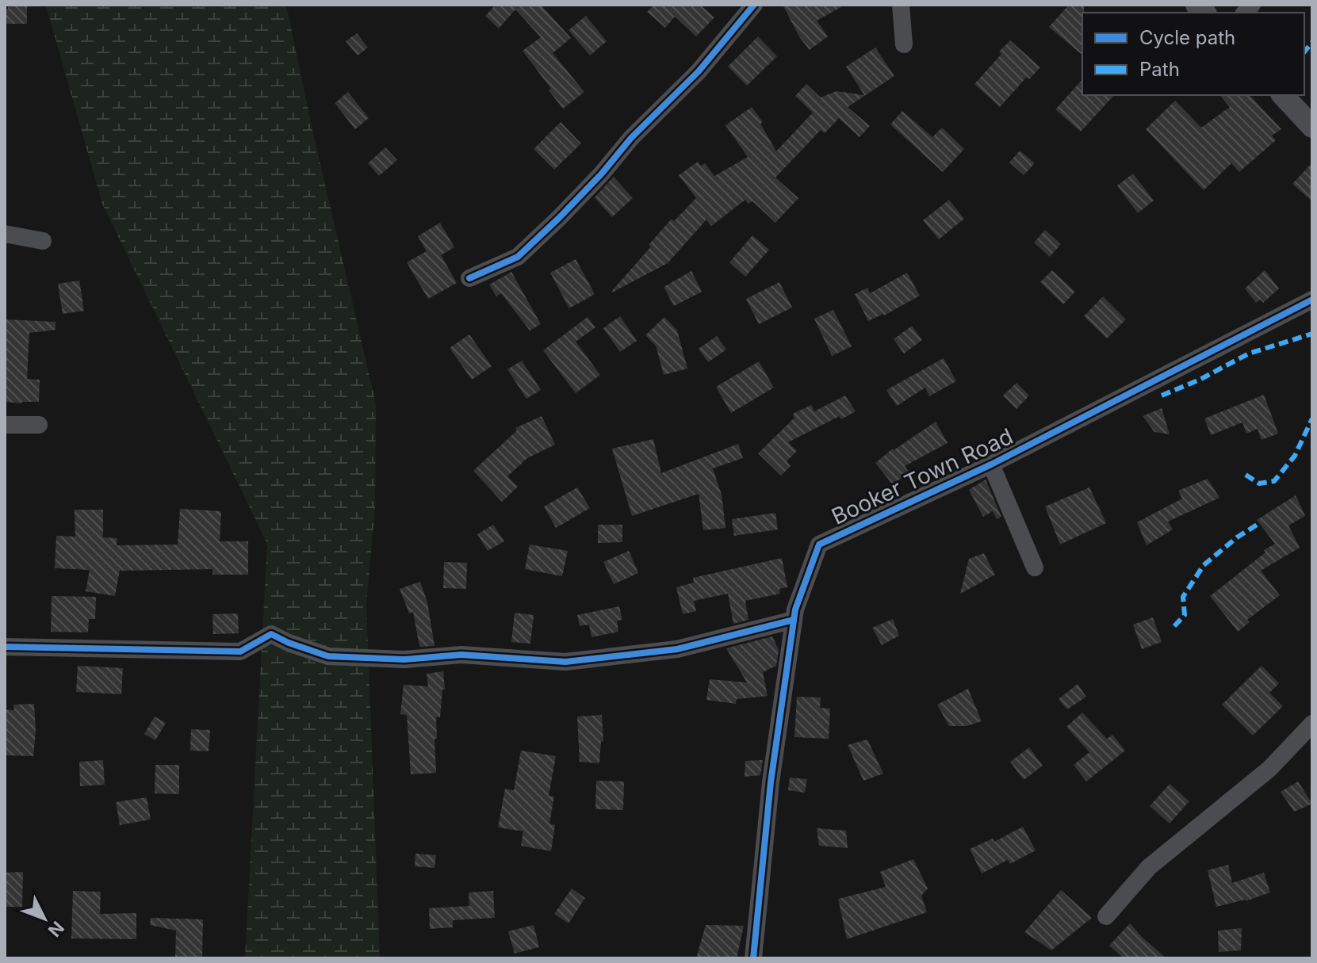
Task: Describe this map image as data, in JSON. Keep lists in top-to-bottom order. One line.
{"streets":{"street":["Booker Town Road"]},"legend":["Cycle path","Path"],"north":"bottom right"}
